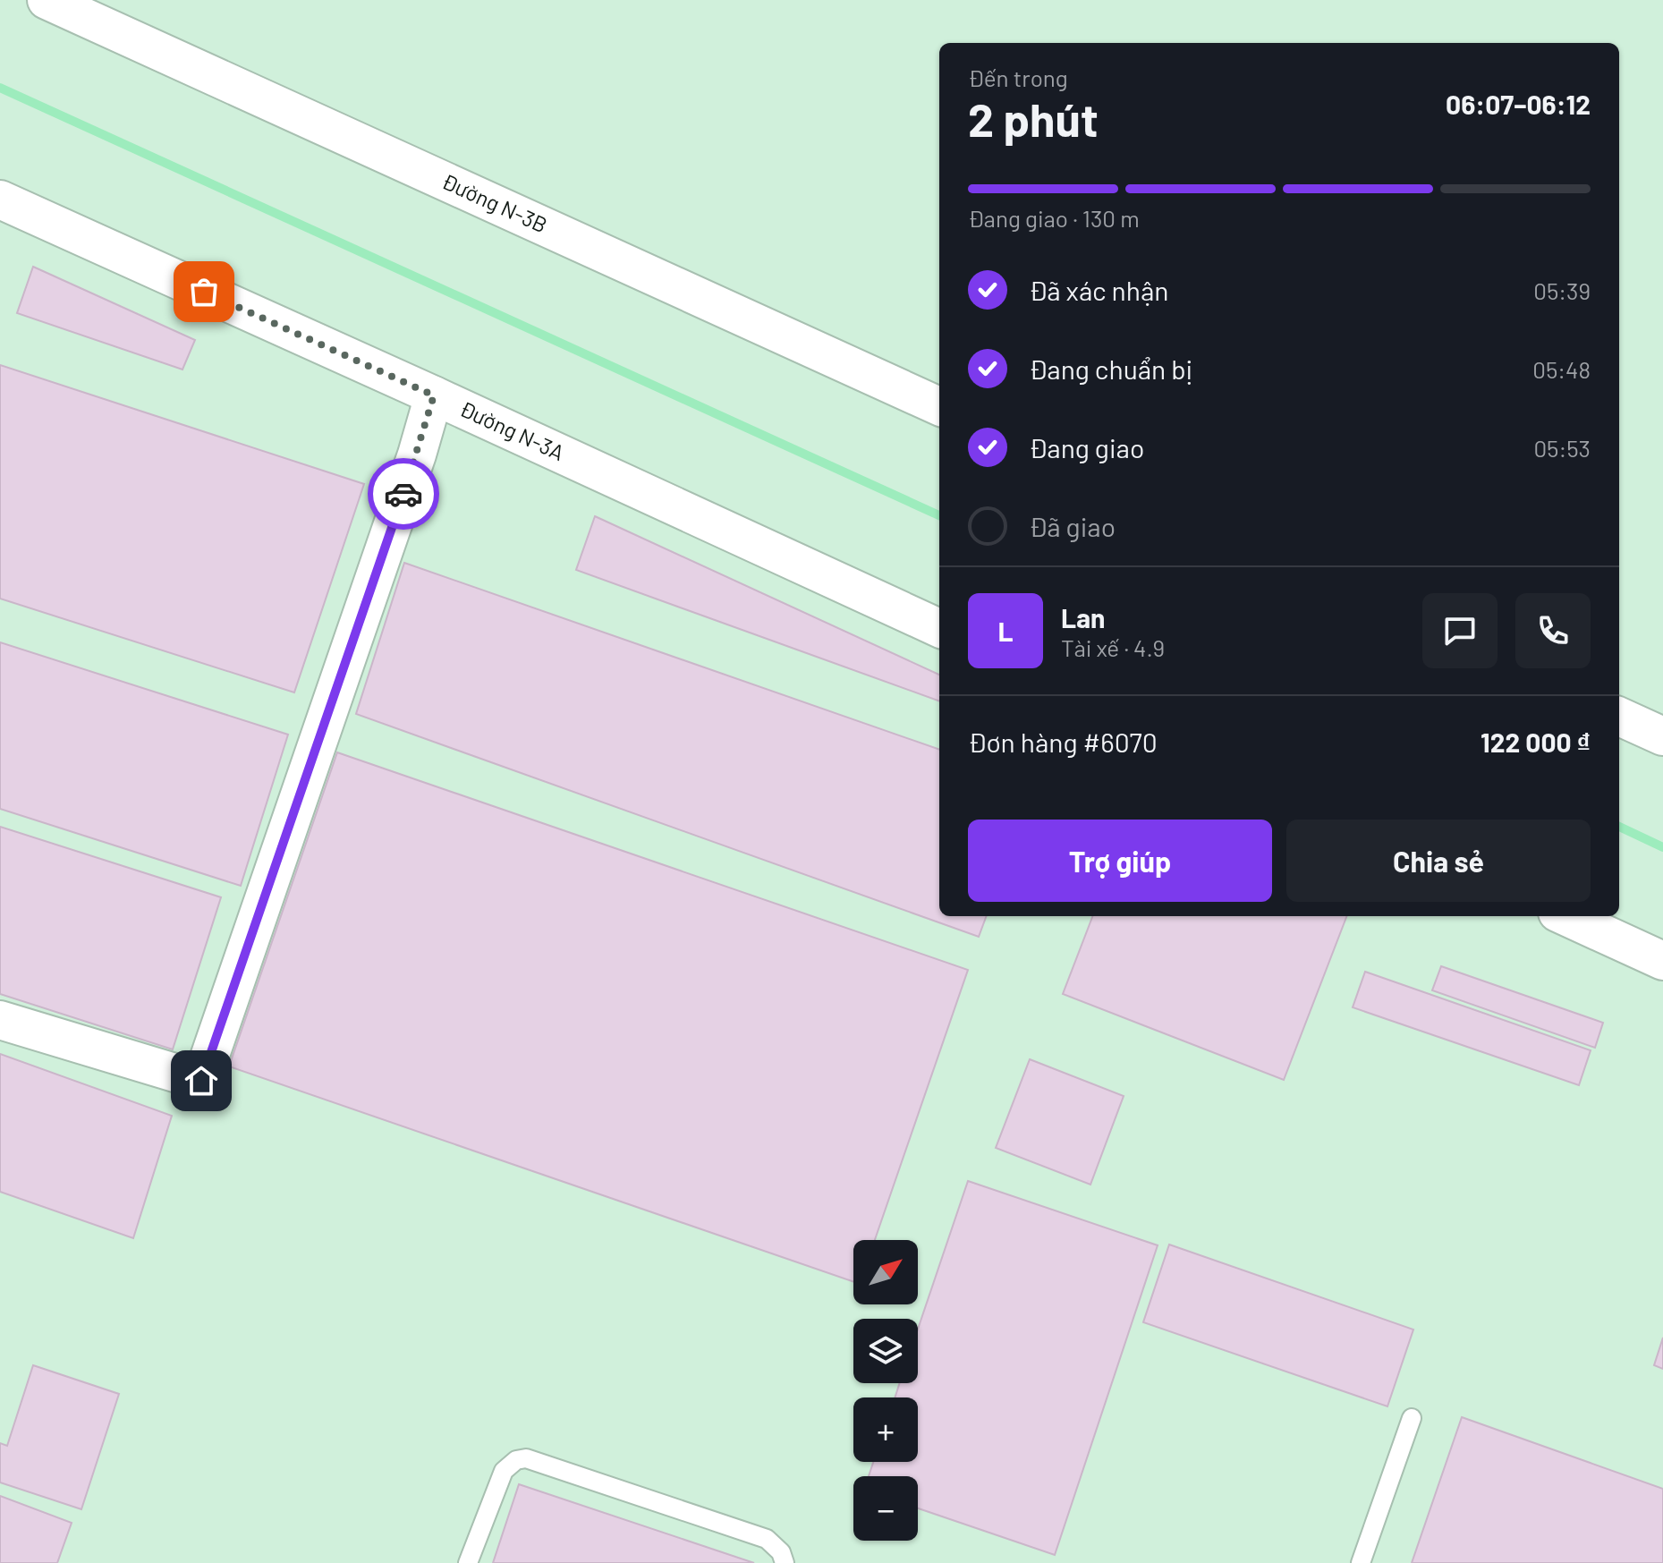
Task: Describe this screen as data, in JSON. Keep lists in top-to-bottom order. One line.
{"streets":{"street":["Đường N-3B","Đường N-3A"]},"north":"top right","page":{"heading":["2 phút","Đến trong","06:07–06:12"],"panel":["Lan","Tài xế · 4.9","Đơn hàng #6070","122 000 ₫"],"bar":"Đang giao · 130 m","list":[["Đã xác nhận","05:39"],["Đang chuẩn bị","05:48"],["Đang giao","05:53"],"Đã giao"],"round":"L","buttons":["Trợ giúp","Chia sẻ"],"map_buttons":["+","−"]}}
